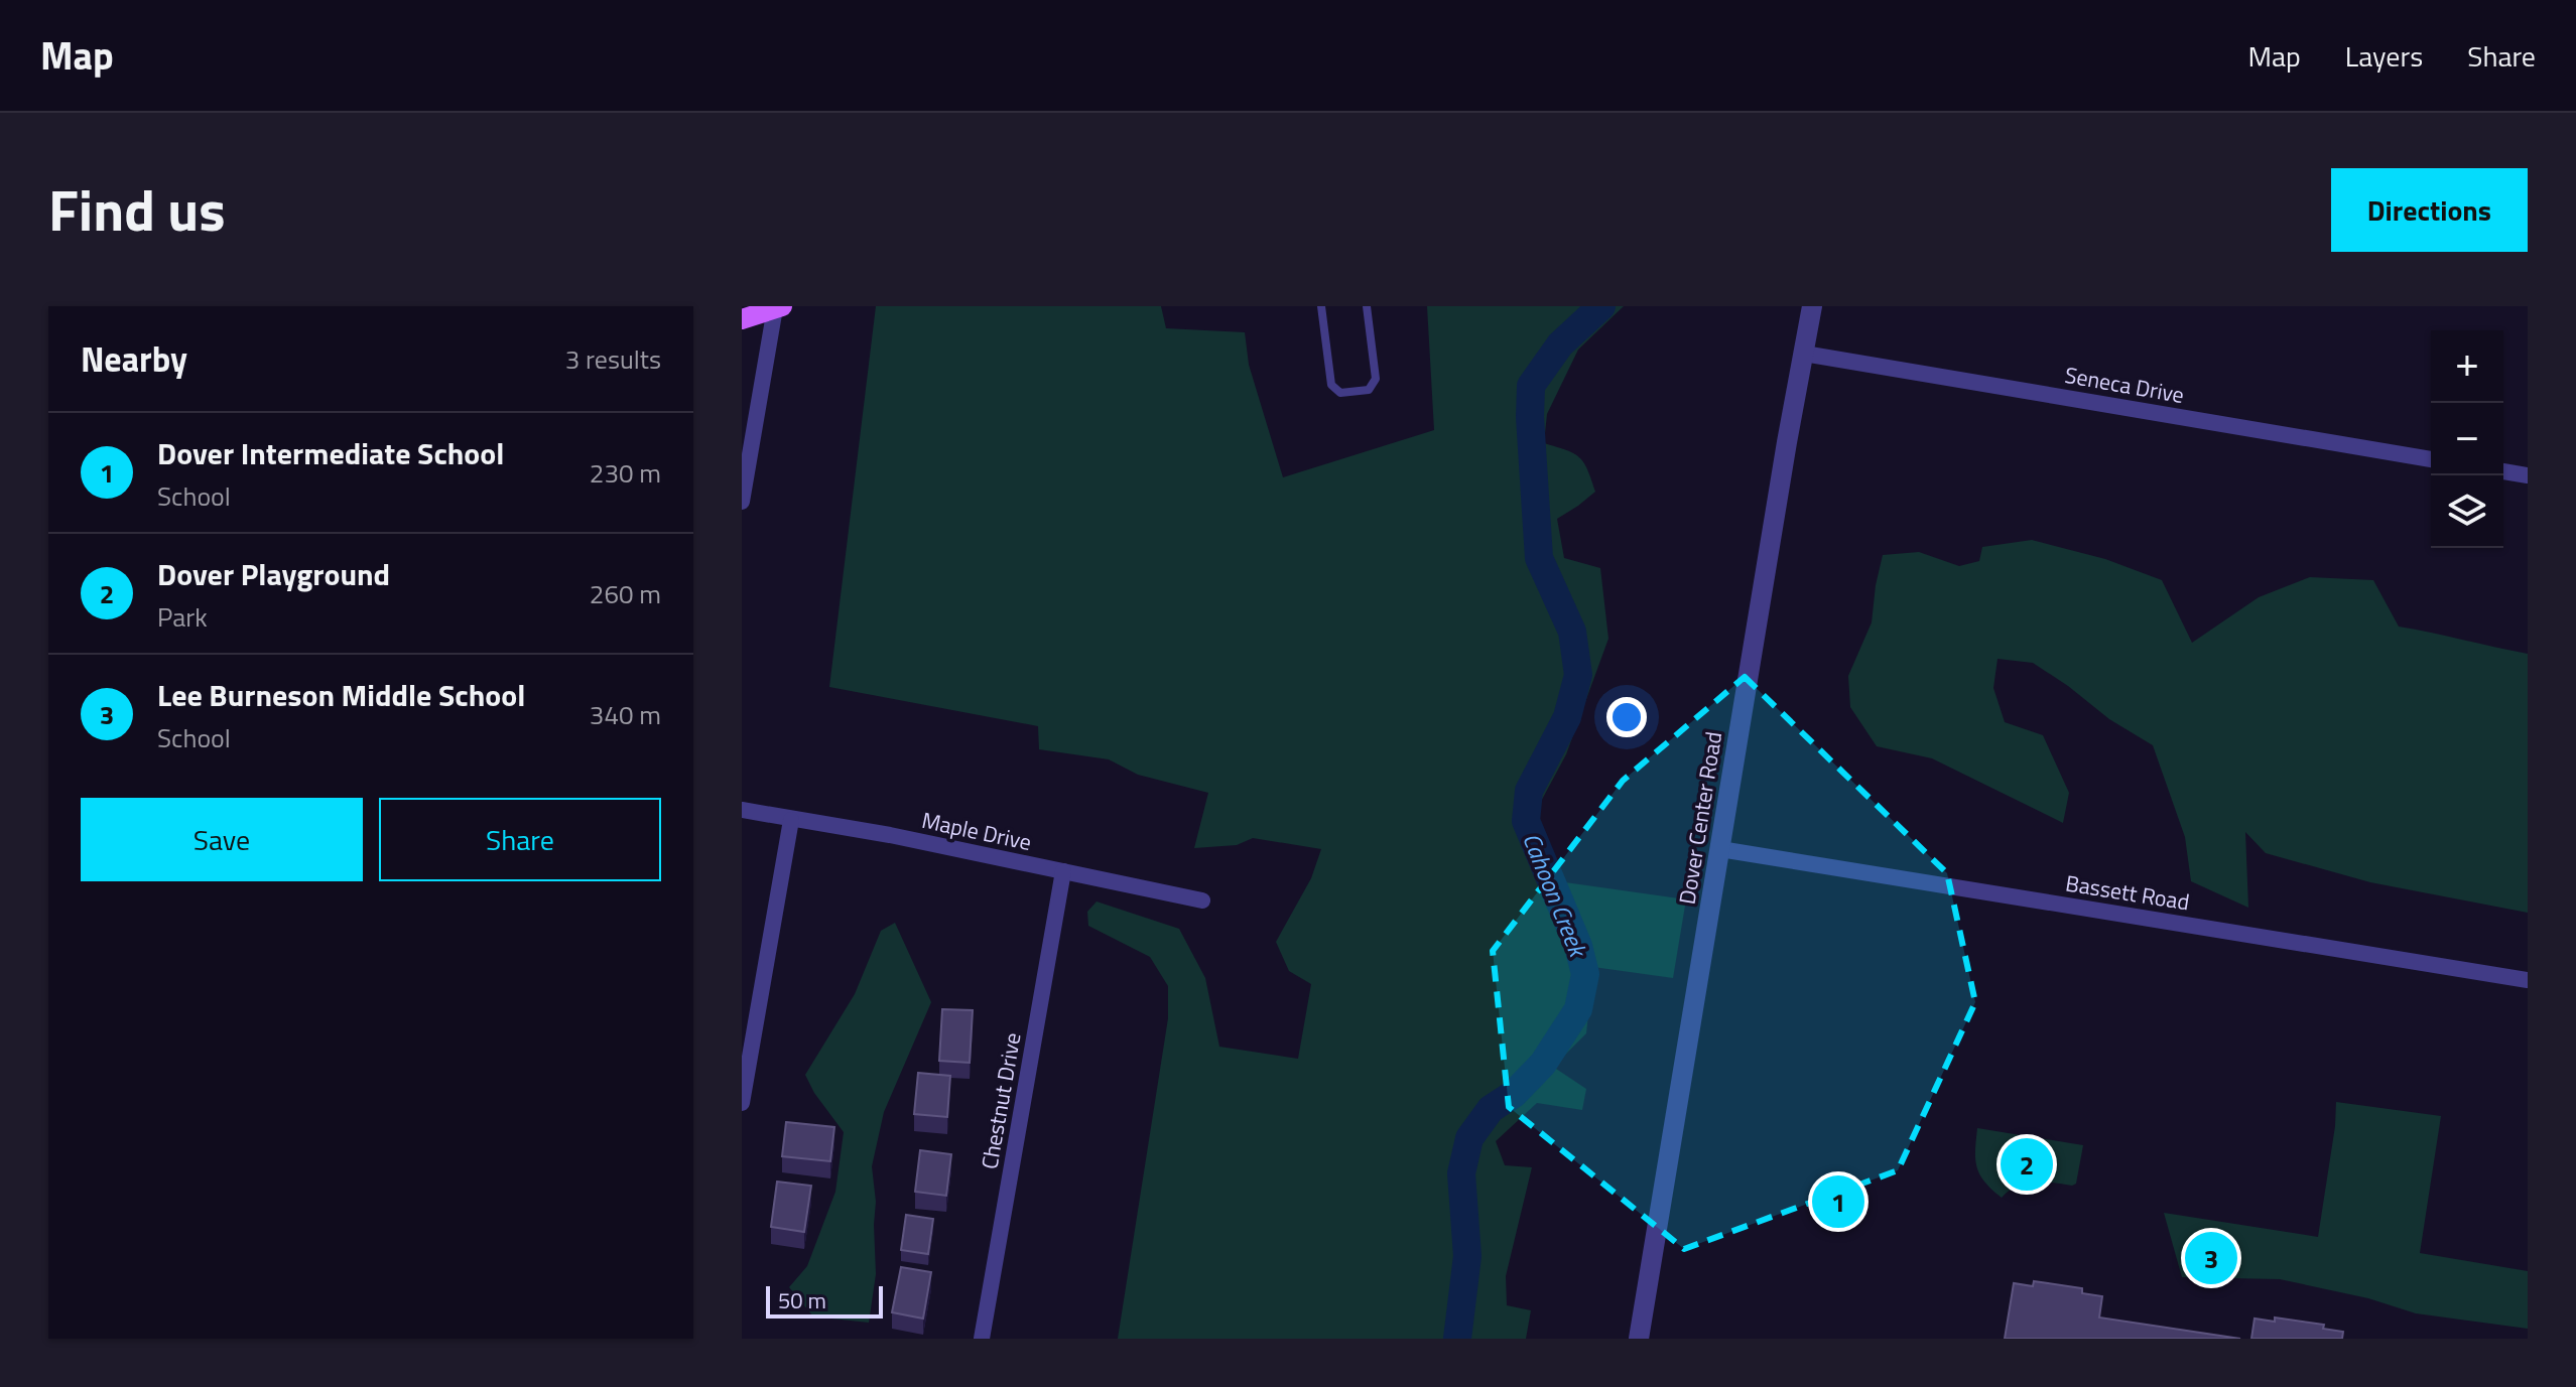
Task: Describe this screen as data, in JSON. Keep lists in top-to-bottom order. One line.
{"streets":{"street":["Seneca Drive","Dover Center Road","Maple Drive","Bassett Road","Chestnut Drive"]},"crossings":[["Seneca Drive","Dover Center Road"],["Dover Center Road","Bassett Road"],["Maple Drive","Chestnut Drive"]],"water":["Cahoon Creek"],"scale_bar":"50 m","page":{"header":"Map","nav":["Map","Layers","Share"],"title":"Find us","buttons":["Directions",["Save","Share"]],"heading":["Nearby","3 results"],"map_buttons":["+","−"],"list":[{"mark":"1","name":"Dover Intermediate School","note":"School","value":"230 m"},{"mark":"2","name":"Dover Playground","note":"Park","value":"260 m"},{"mark":"3","name":"Lee Burneson Middle School","note":"School","value":"340 m"}],"pins":["2","1","3"],"scale":"50 m"}}
